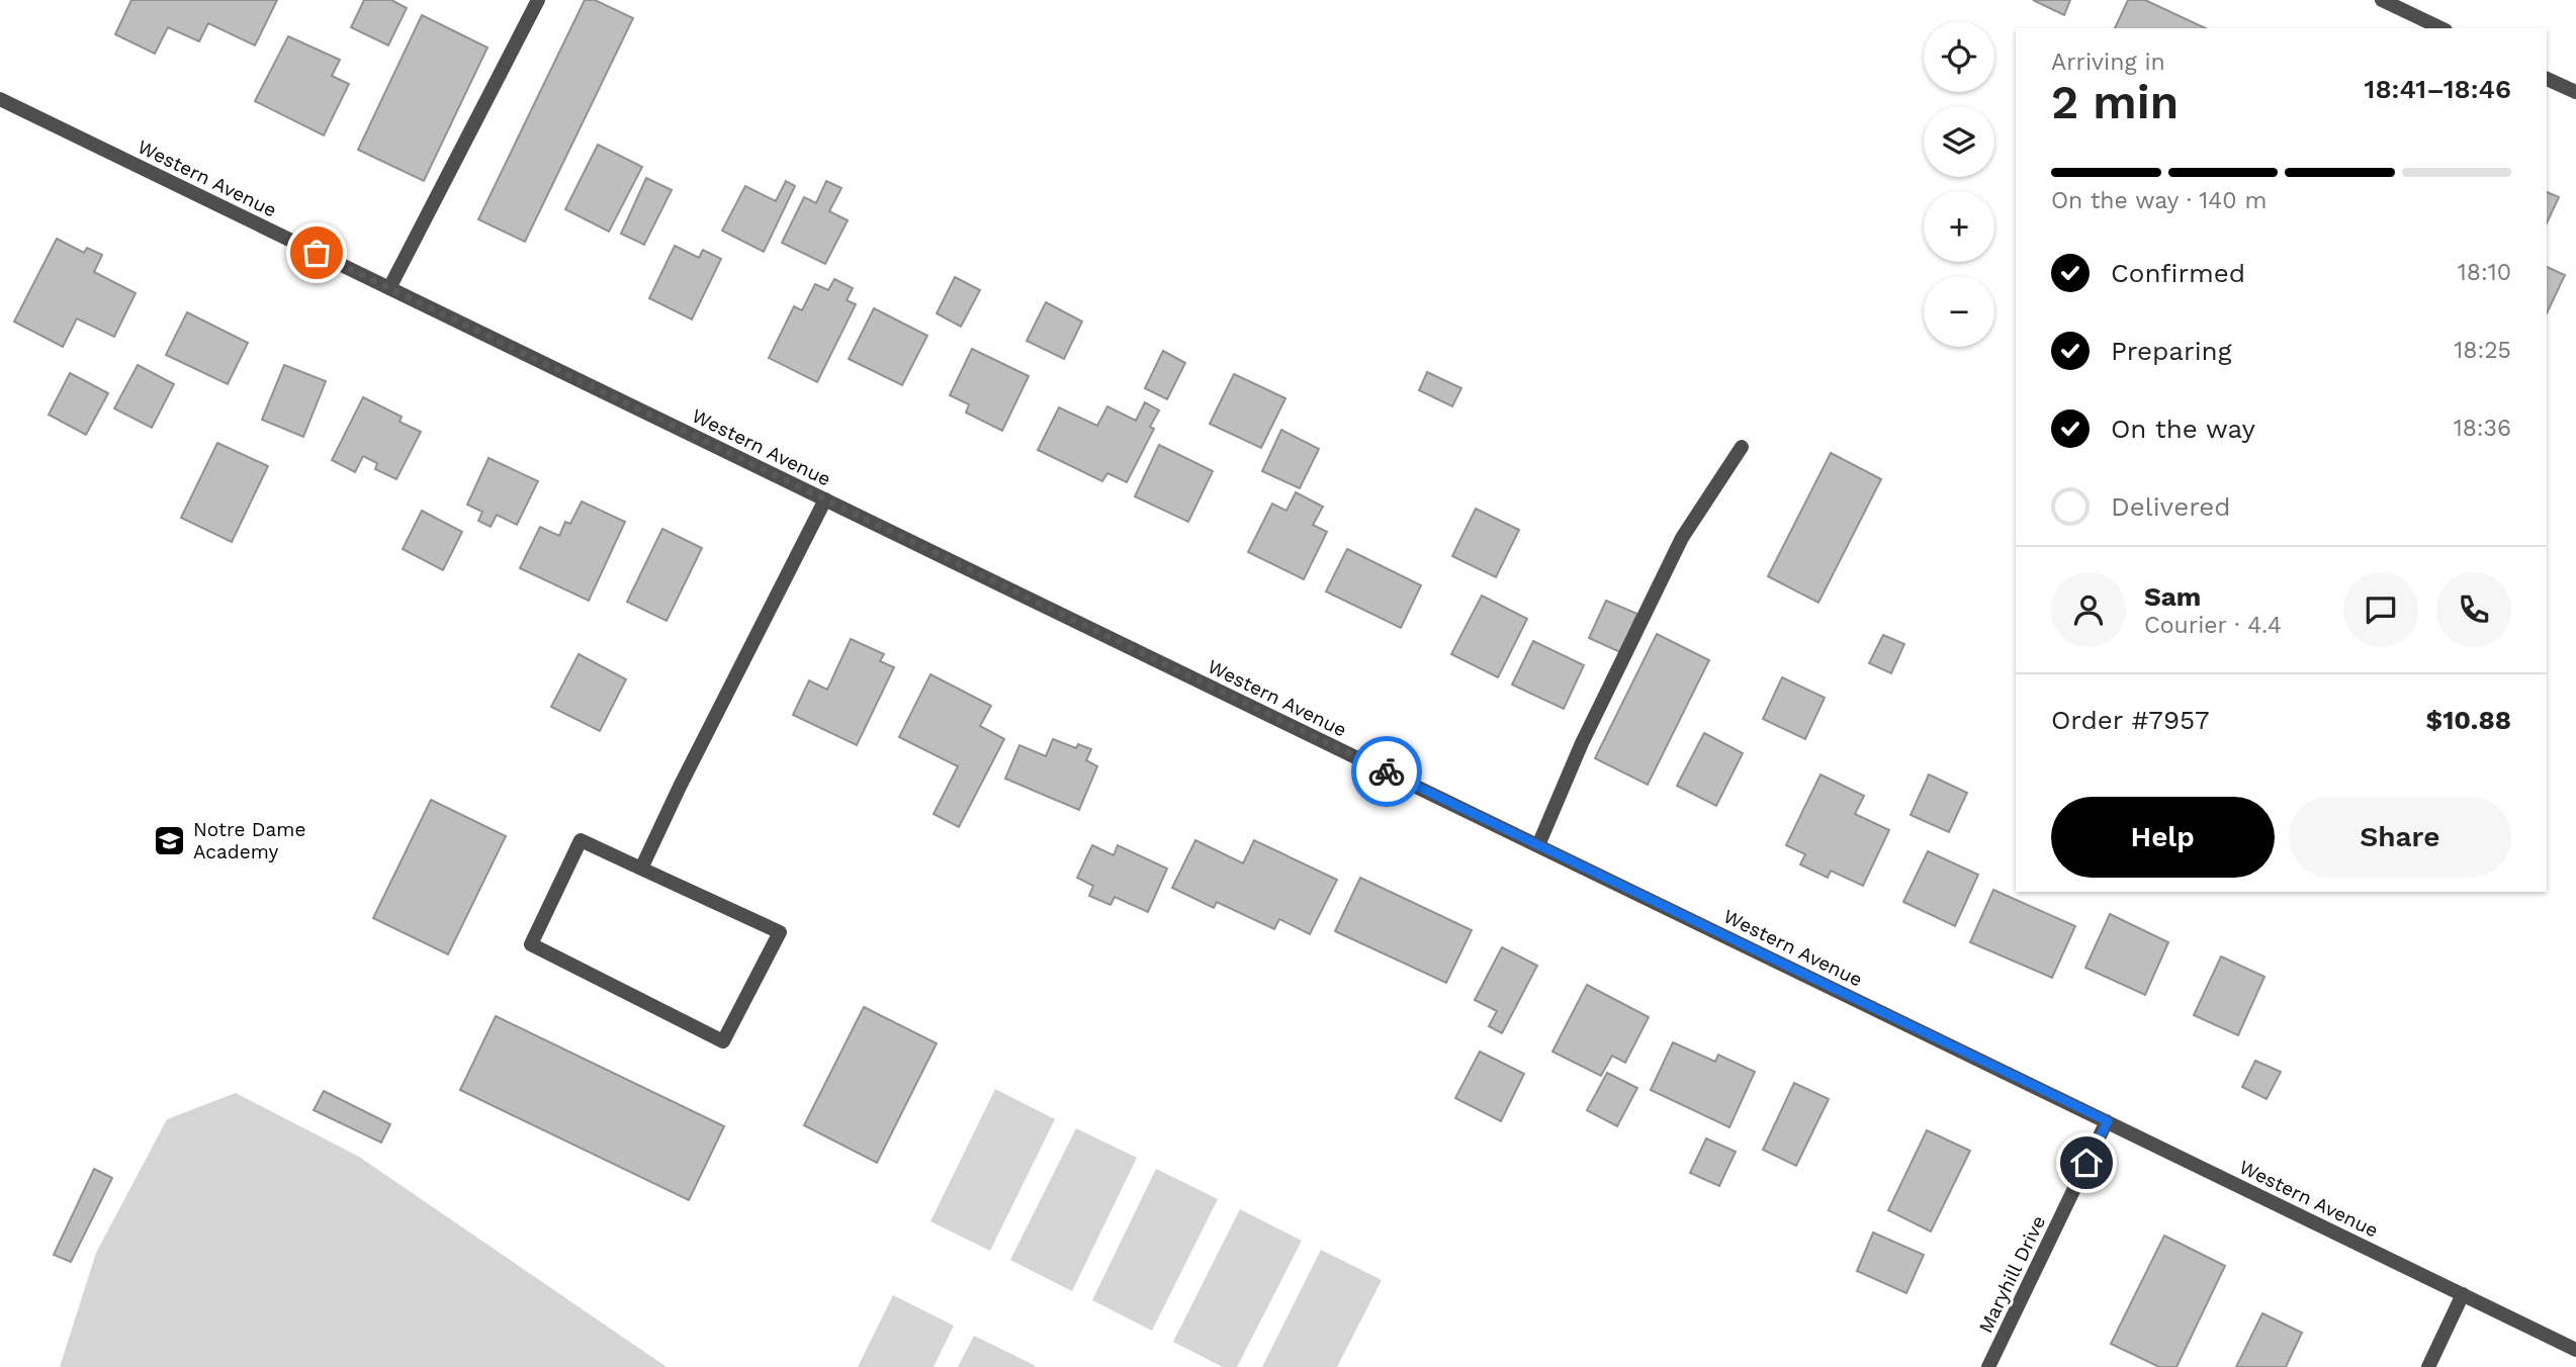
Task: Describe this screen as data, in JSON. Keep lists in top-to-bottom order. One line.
{"streets":{"street":["Western Avenue","Maryhill Drive"]},"crossings":[["Western Avenue","Maryhill Drive"]],"places":{"school or university":["Notre Dame Academy"]},"page":{"map_buttons":["+","−"],"heading":["2 min","Arriving in","18:41–18:46"],"panel":["Sam","Courier · 4.4","Order #7957","$10.88"],"bar":"On the way · 140 m","list":[["Confirmed","18:10"],["Preparing","18:25"],["On the way","18:36"],"Delivered"],"buttons":["Help","Share"]}}
